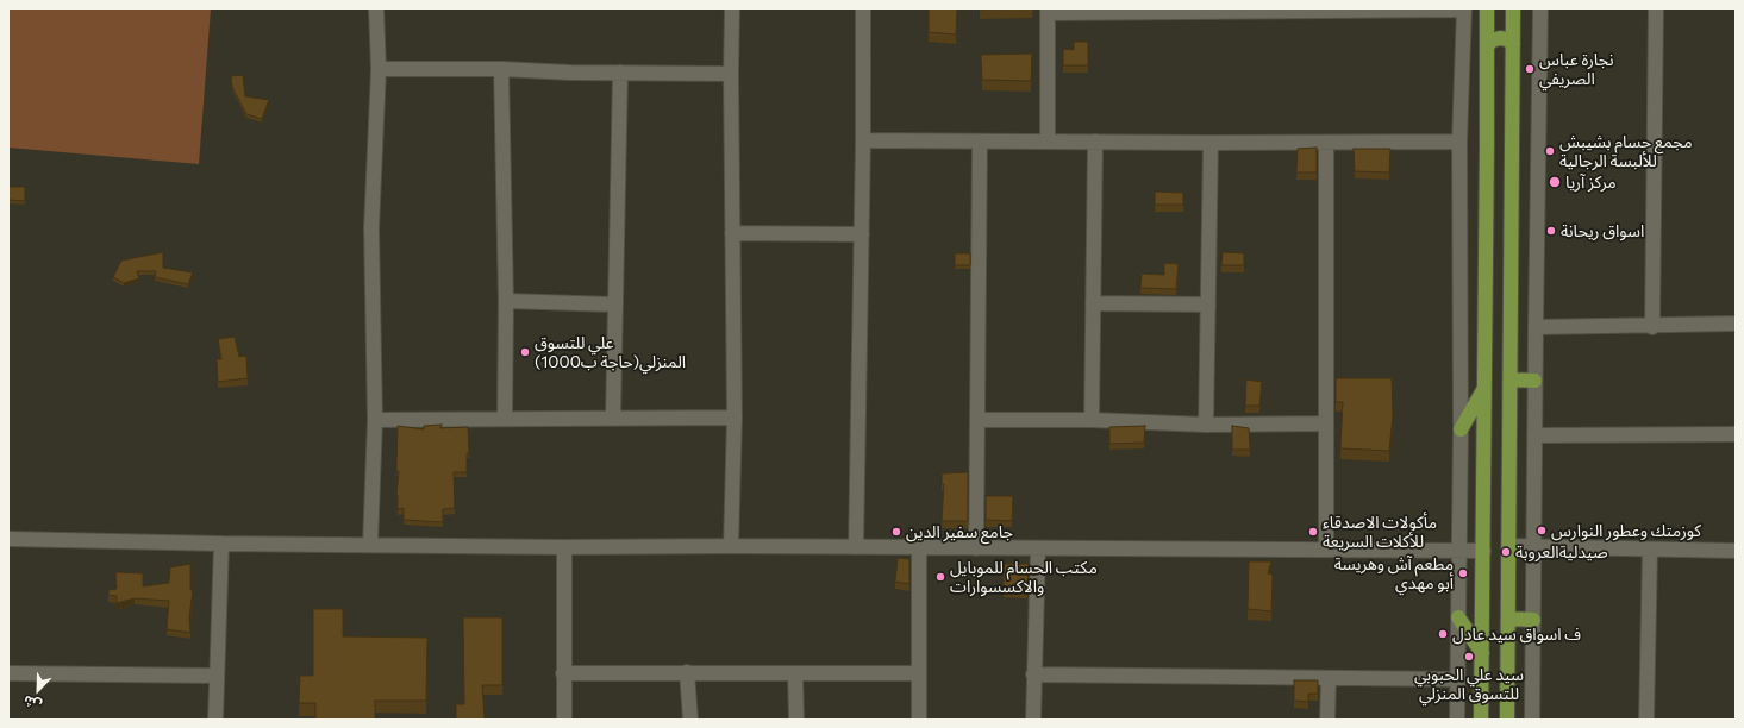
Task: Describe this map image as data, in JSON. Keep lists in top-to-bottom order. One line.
{"places":["نجارة عباس الصريفي","مجمع حسام بشيبش للألبسة الرجالية","مركز آريا","اسواق ريحانة","علي للتسوق المنزلي(حاجة ب1000)","كوزمتك وعطور النوارس","جامع سفير الدين","مأكولات الاصدقاء للأكلات السريعة","صيدليةالعروبة","مطعم آش وهريسة أبو مهدي","مكتب الحسام للموبايل والاكسسوارات","ف اسواق سيد عادل","سيد علي الحبوبي للتسوق المنزلي"],"north":"bottom left"}
